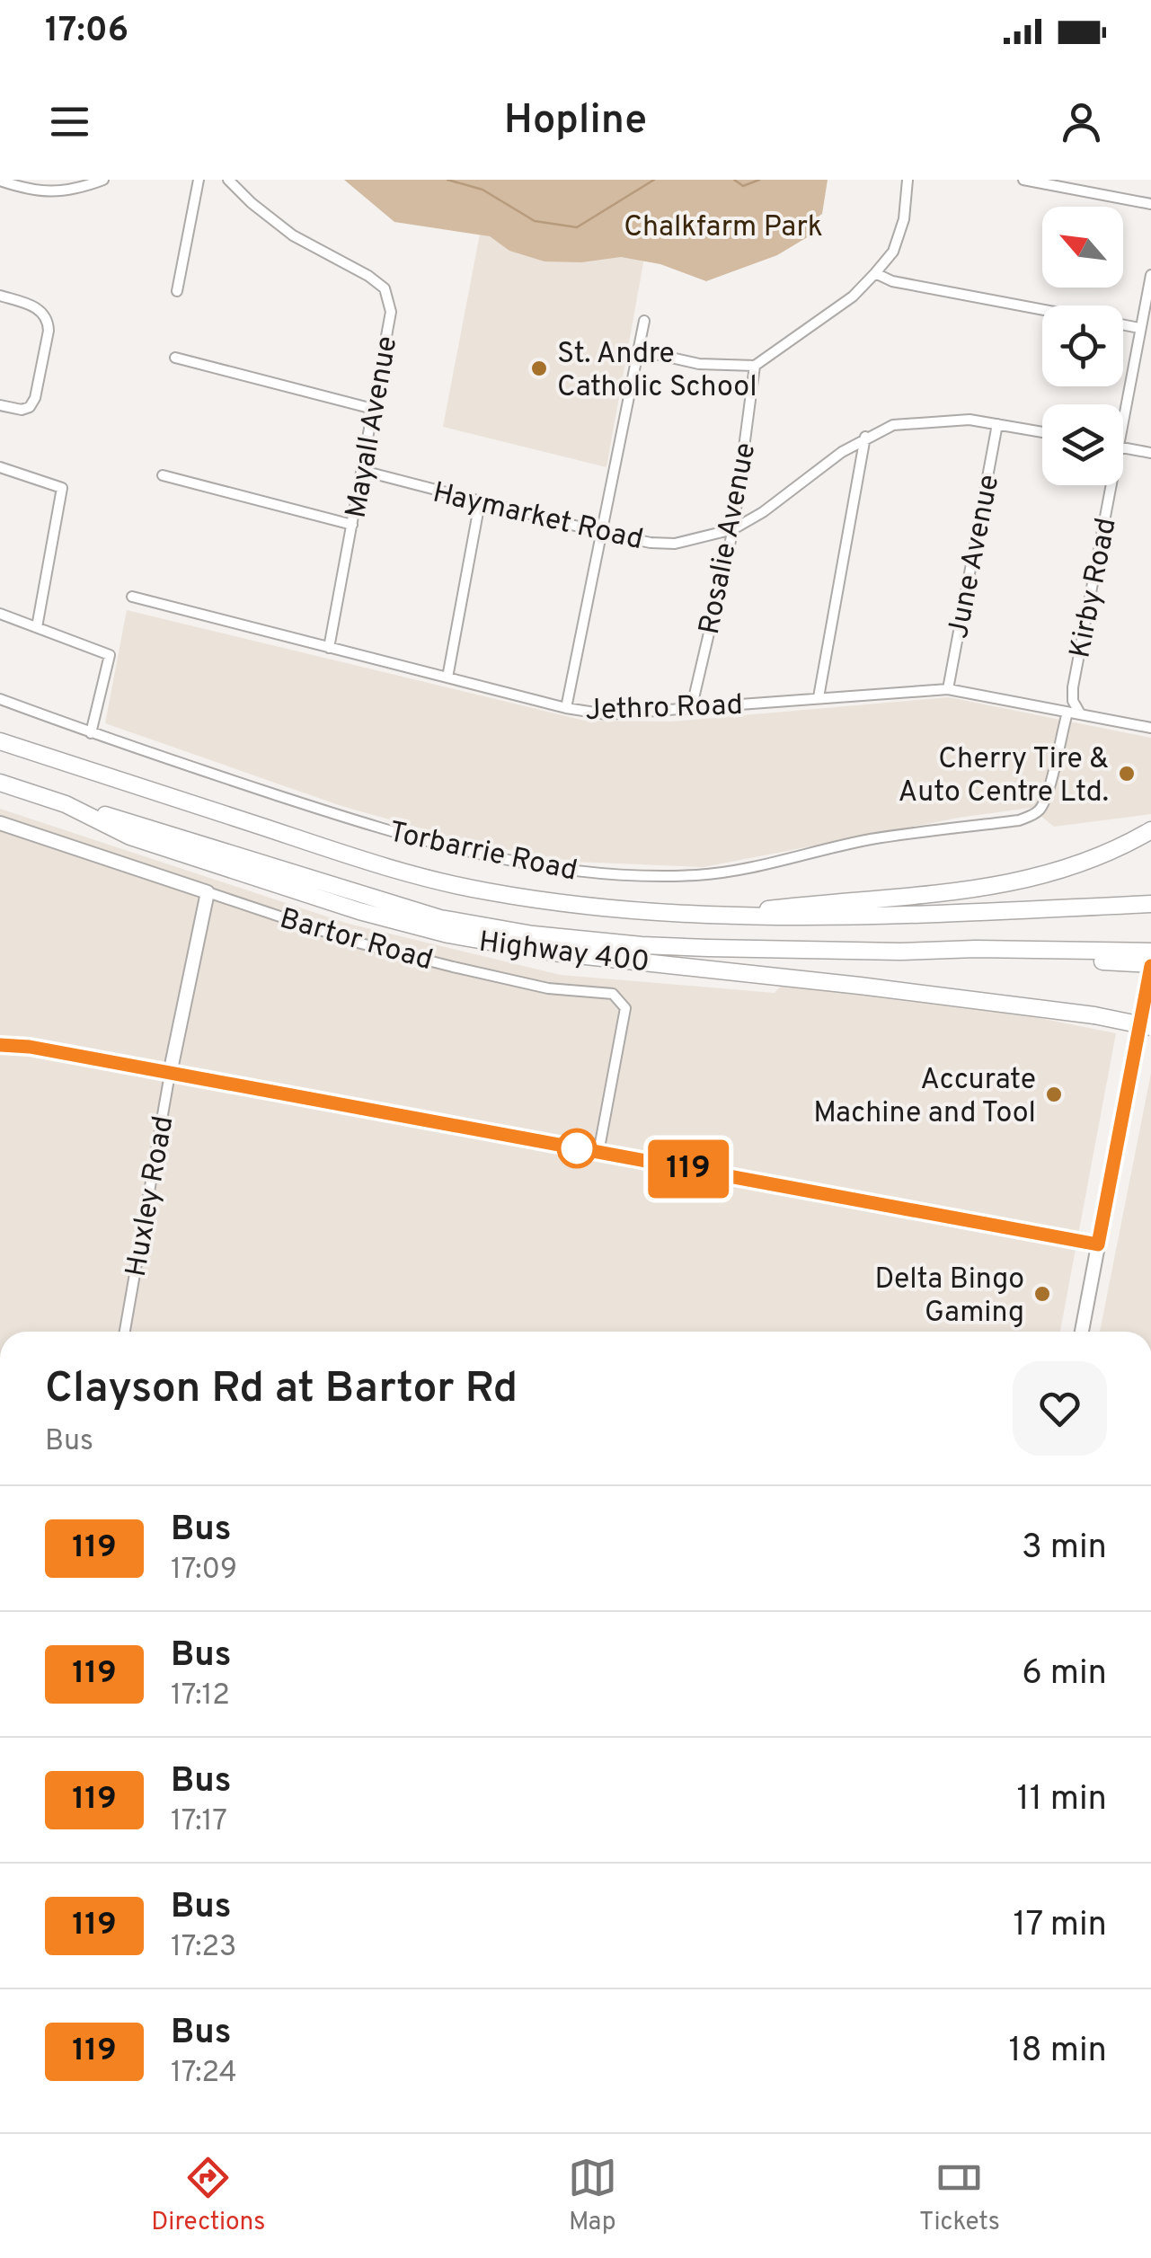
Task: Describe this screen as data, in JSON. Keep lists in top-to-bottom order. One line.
{"streets":{"highway":["Highway 400"],"street":["Mayall Avenue","Haymarket Road","Rosalie Avenue","June Avenue","Kirby Road","Jethro Road","Torbarrie Road","Bartor Road","Huxley Road"]},"crossings":[["Mayall Avenue","Haymarket Road"],["Mayall Avenue","Jethro Road"],["Haymarket Road","Rosalie Avenue"],["Haymarket Road","June Avenue"],["Rosalie Avenue","Jethro Road"],["June Avenue","Jethro Road"],["Kirby Road","Jethro Road"],["Jethro Road","Torbarrie Road"],["Bartor Road","Huxley Road"]],"parks":["Chalkfarm Park"],"places":["St. Andre Catholic School","Cherry Tire & Auto Centre Ltd.","Accurate Machine and Tool","Delta Bingo Gaming"],"lines":["bus line 119"],"north":"top left","page":{"status":"17:06","header":"Hopline","on_map":"119","heading":["Clayson Rd at Bartor Rd","Bus"],"list":[{"mark":"119","name":"Bus","note":"17:09","value":"3 min"},{"mark":"119","name":"Bus","note":"17:12","value":"6 min"},{"mark":"119","name":"Bus","note":"17:17","value":"11 min"},{"mark":"119","name":"Bus","note":"17:23","value":"17 min"},{"mark":"119","name":"Bus","note":"17:24","value":"18 min"}],"tabs":["Directions","Map","Tickets"]}}
